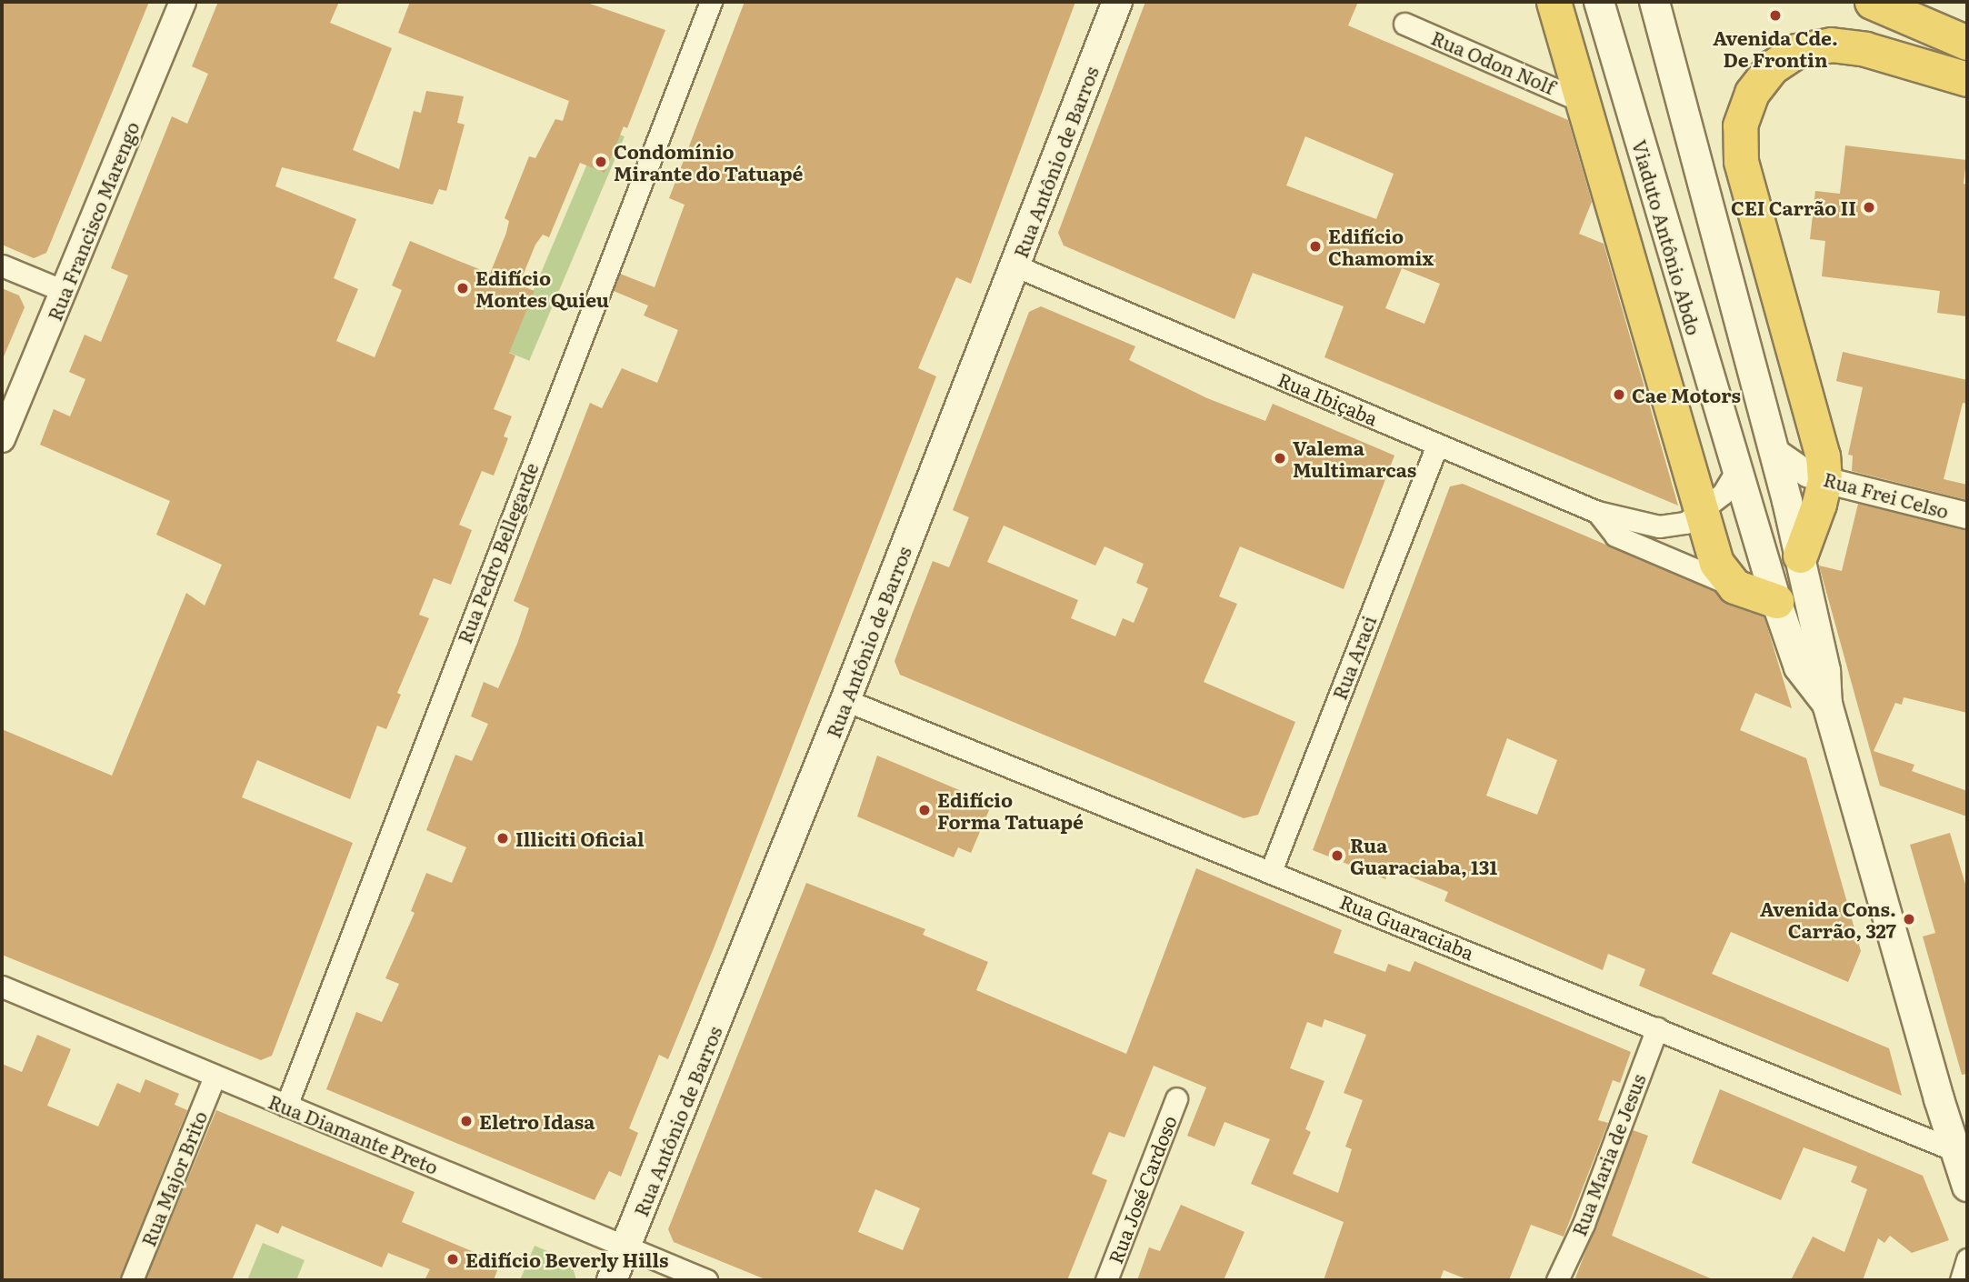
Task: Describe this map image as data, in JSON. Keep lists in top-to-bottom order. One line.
{"streets":{"main road":["Rua Antônio de Barros","Viaduto Antônio Abdo"],"street":["Rua Odon Nolf","Rua Francisco Marengo","Rua Ibiçaba","Rua Frei Celso","Rua Pedro Bellegarde","Rua Araci","Rua Guaraciaba","Rua Diamante Preto","Rua Maria de Jesus","Rua Major Brito","Rua José Cardoso"]},"crossings":[["Rua Antônio de Barros","Rua Ibiçaba"],["Rua Antônio de Barros","Rua Guaraciaba"],["Rua Antônio de Barros","Rua Diamante Preto"],["Viaduto Antônio Abdo","Rua Ibiçaba"],["Rua Ibiçaba","Rua Araci"],["Rua Pedro Bellegarde","Rua Diamante Preto"],["Rua Araci","Rua Guaraciaba"],["Rua Guaraciaba","Rua Maria de Jesus"],["Rua Diamante Preto","Rua Major Brito"]],"places":["Avenida Cde. De Frontin","Condomínio Mirante do Tatuapé","CEI Carrão II","Edifício Chamomix","Edifício Montes Quieu","Cae Motors","Valema Multimarcas","Edifício Forma Tatuapé","Illiciti Oficial","Rua Guaraciaba, 131","Avenida Cons. Carrão, 327","Eletro Idasa","Edifício Beverly Hills"]}
